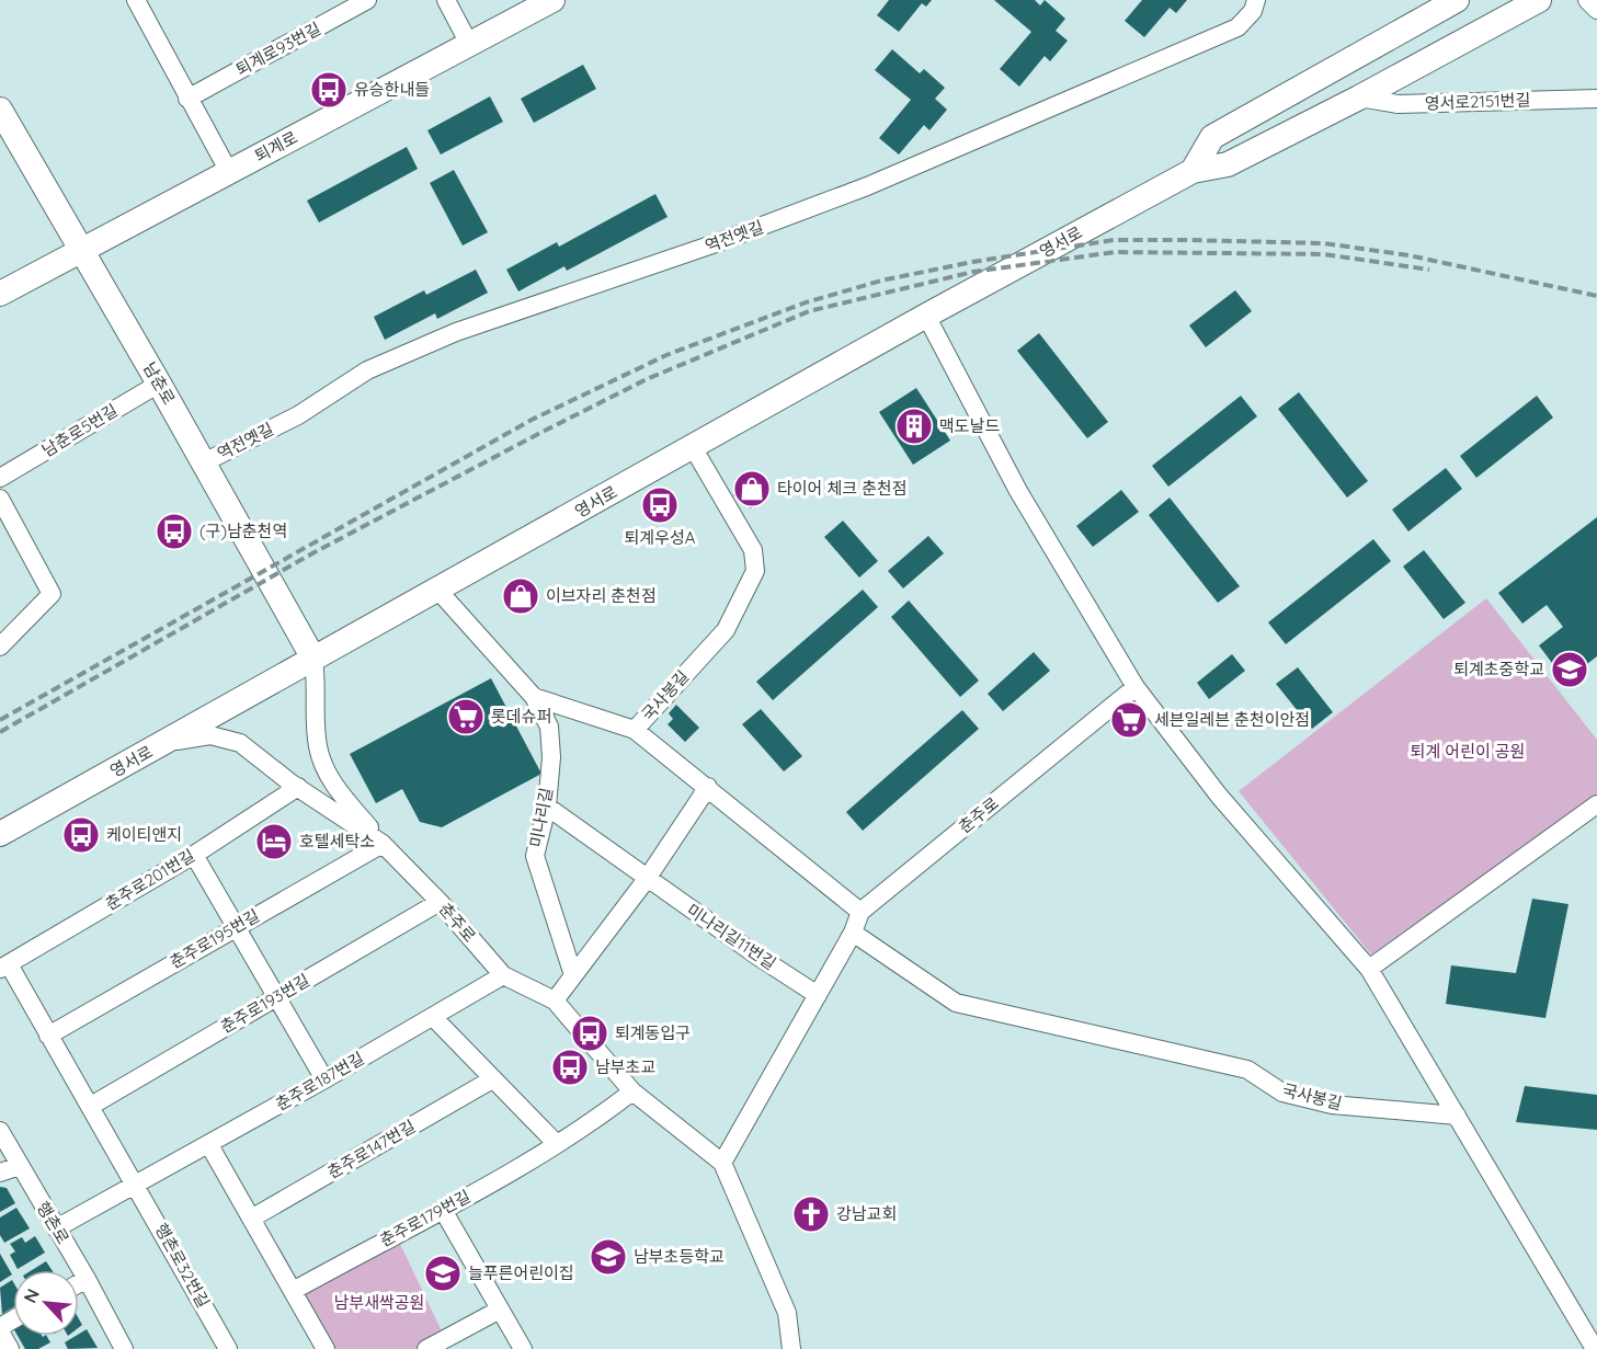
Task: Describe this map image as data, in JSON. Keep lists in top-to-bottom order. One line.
{"streets":{"street":["퇴계로93번길","영서로2151번길","퇴계로","역전옛길","영서로","남춘로","남춘로5번길","국사봉길","춘주로","미나리길","춘주로201번길","미나리길11번길","춘주로195번길","춘주로193번길","춘주로187번길","춘주로147번길","춘주로179번길","행촌로","행촌로32번길"]},"crossings":[["영서로2151번길","영서로"],["퇴계로","남춘로"],["역전옛길","남춘로"],["영서로","남춘로"],["영서로","국사봉길"],["영서로","춘주로"],["영서로","미나리길"],["남춘로","남춘로5번길"],["국사봉길","춘주로"],["춘주로","춘주로201번길"],["춘주로","춘주로195번길"],["춘주로","춘주로193번길"],["춘주로","춘주로187번길"],["춘주로","춘주로179번길"],["미나리길","미나리길11번길"],["춘주로187번길","행촌로"],["춘주로187번길","행촌로32번길"]],"parks":["퇴계 어린이 공원","남부새싹공원"],"places":{"bus stop":["유승한내들","퇴계우성A","(구)남춘천역","케이티앤지","퇴계동입구","남부초교"],"building":["맥도날드"],"shop":["타이어 체크 춘천점","이브자리 춘천점"],"school or university":["퇴계초중학교","남부초등학교","늘푸른어린이집"],"supermarket":["롯데슈퍼","세븐일레븐 춘천이안점"],"hotel":["호텔세탁소"],"church":["강남교회"]},"north":"top left"}
